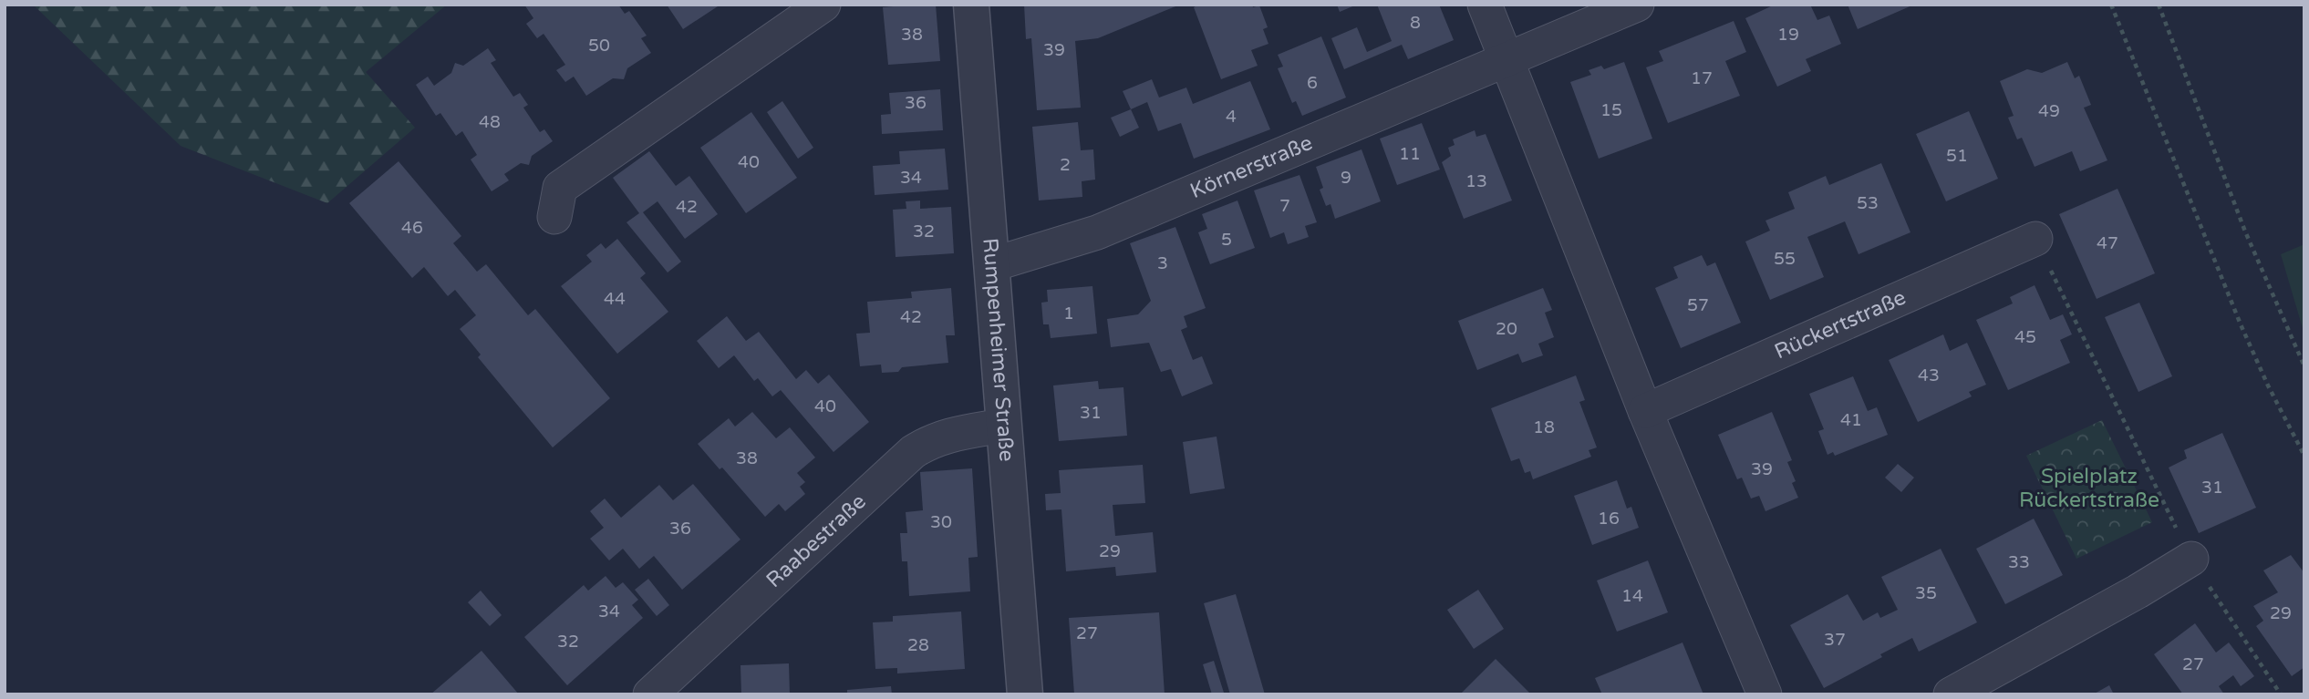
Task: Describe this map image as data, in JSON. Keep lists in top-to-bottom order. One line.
{"streets":{"street":["Körnerstraße","Rückertstraße","Rumpenheimer Straße","Raabestraße"]},"crossings":[["Körnerstraße","Rumpenheimer Straße"],["Rumpenheimer Straße","Raabestraße"]],"parks":["Spielplatz Rückertstraße"],"house_numbers":["8","38","19","50","39","17","6","36","15","49","4","48","11","51","40","2","34","9","13","53","7","42","46","32","5","47","55","3","44","57","1","42","20","45","43","40","31","41","18","38","39","31","16","30","36","29","33","35","14","34","29","27","37","32","28","27"]}
